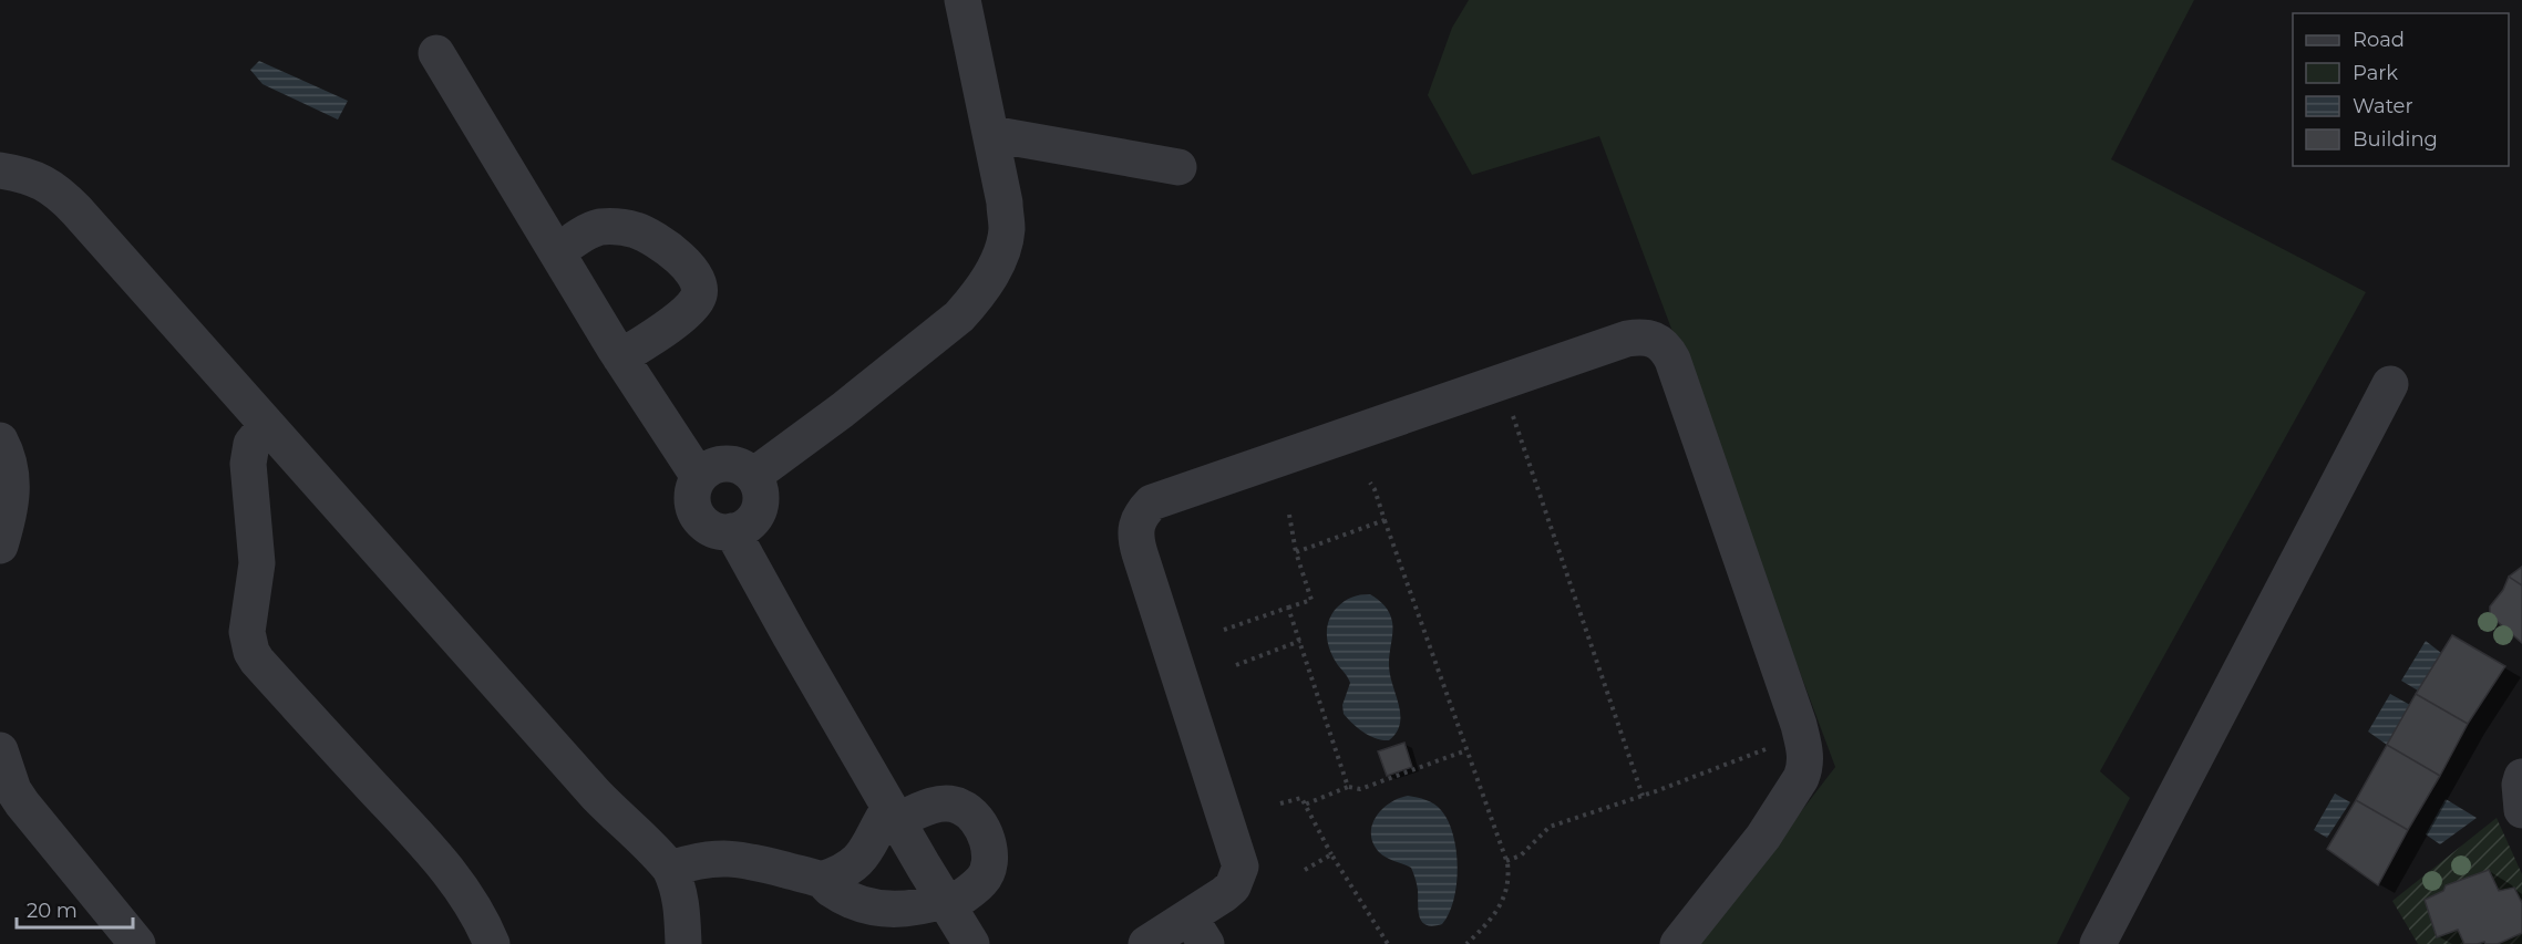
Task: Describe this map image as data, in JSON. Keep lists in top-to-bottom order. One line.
{"legend":["Road","Park","Water","Building"],"scale_bar":"20 m"}
